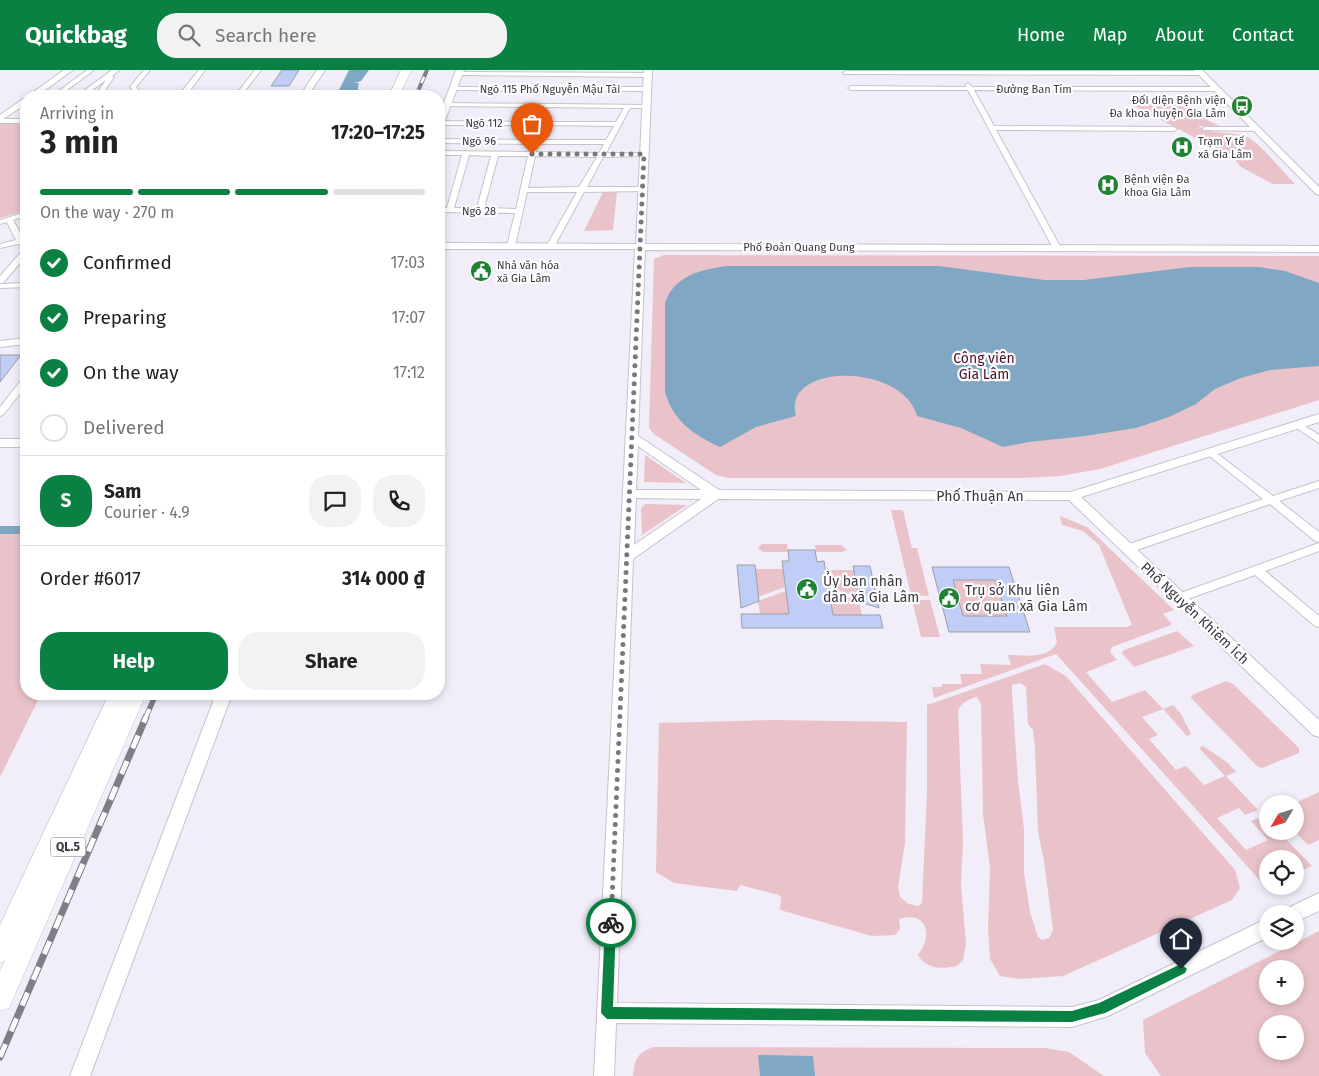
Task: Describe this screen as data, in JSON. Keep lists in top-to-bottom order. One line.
{"streets":{"highway":["QL.5"],"street":["Ngõ 115 Phố Nguyễn Mậu Tài","Đường Ban Tím","Ngõ 112","Ngõ 96","Ngõ 28","Phố Đoàn Quang Dung","Phố Thuận An","Phố Nguyễn Khiêm Ích"]},"crossings":[["Phố Thuận An","Phố Nguyễn Khiêm Ích"]],"parks":["Công viên Gia Lâm"],"places":{"bus stop":["Đối diện Bệnh viện Đa khoa huyện Gia Lâm"],"hospital":["Trạm Y tế xã Gia Lâm","Bệnh viện Đa khoa Gia Lâm"],"public building":["Nhà văn hóa xã Gia Lâm","Ủy ban nhân dân xã Gia Lâm","Trụ sở Khu liên cơ quan xã Gia Lâm"]},"north":"bottom left","page":{"header":"Quickbag","search":"Search here","nav":["Home","Map","About","Contact"],"heading":["3 min","Arriving in","17:20–17:25"],"panel":["Sam","Courier · 4.9","Order #6017","314 000 ₫"],"bar":"On the way · 270 m","list":[["Confirmed","17:03"],["Preparing","17:07"],["On the way","17:12"],"Delivered"],"round":"S","buttons":["Help","Share"],"map_buttons":["+","−"]}}
